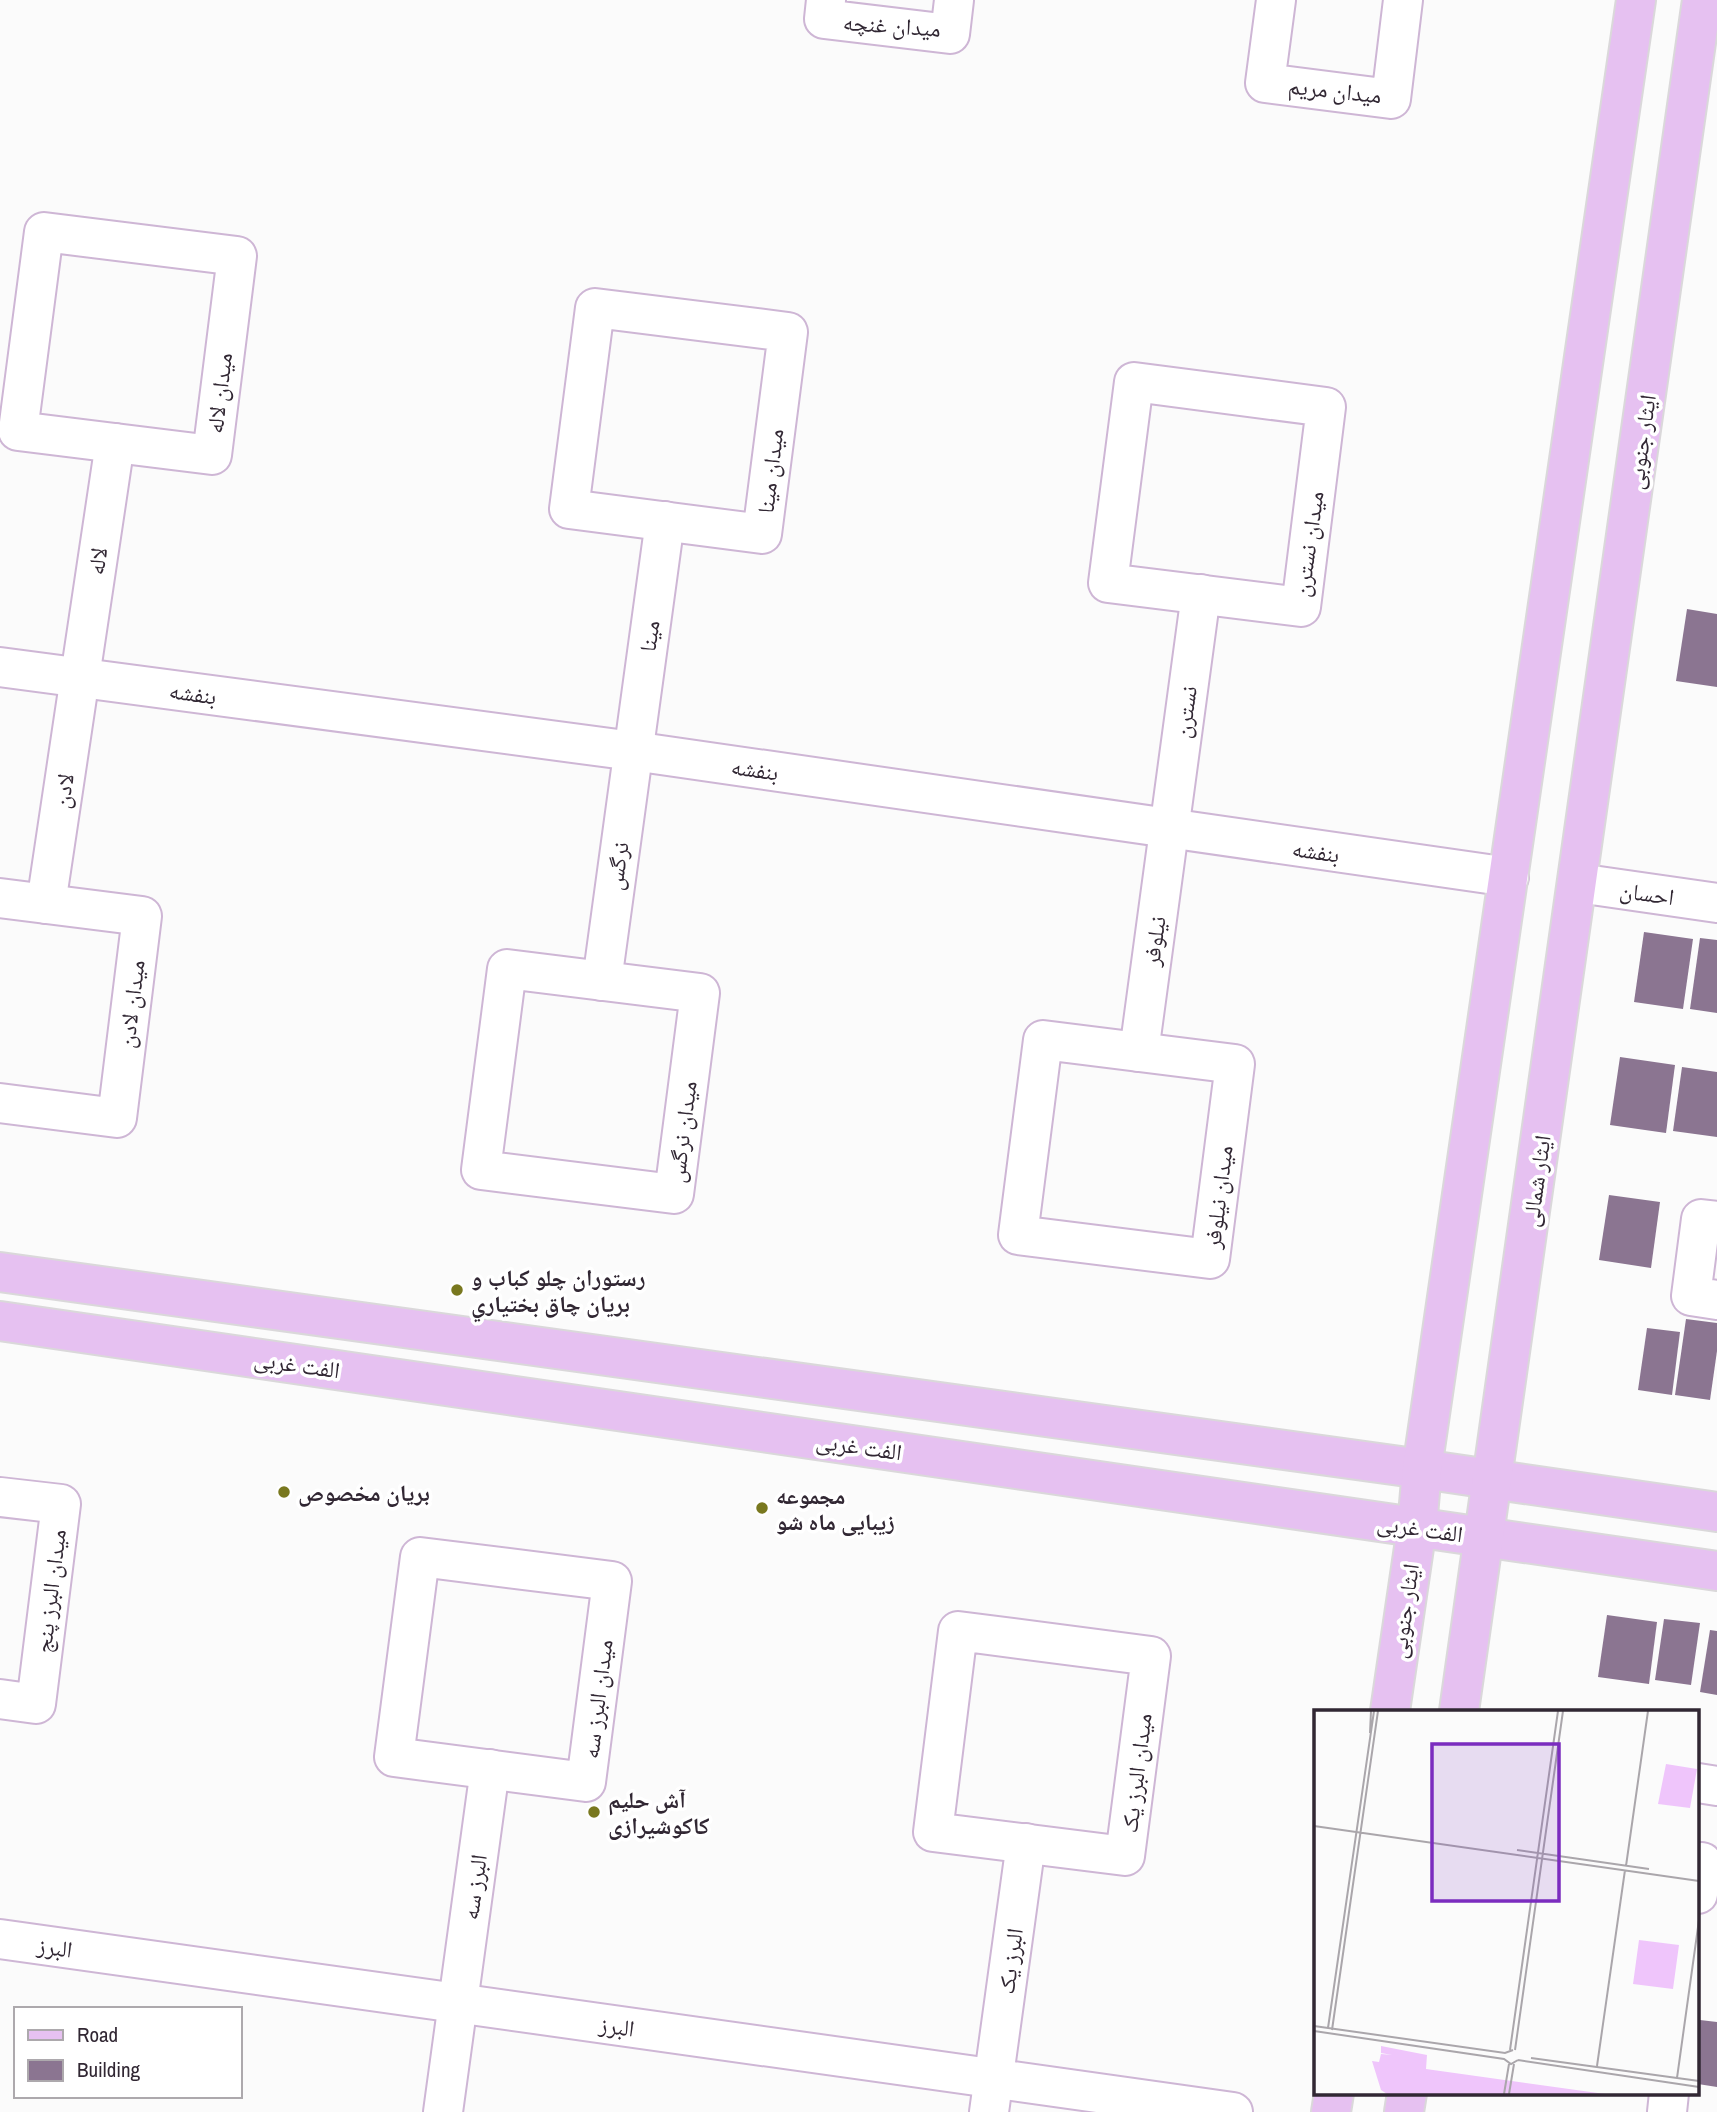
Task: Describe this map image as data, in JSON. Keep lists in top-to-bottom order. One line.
{"streets":{"main road":["ایثار جنوبی","ایثار شمالی","الفت غربی"],"street":["میدان غنچه","میدان مریم","میدان لاله","میدان مینا","میدان نسترن","لاله","مینا","بنفشه","نسترن","لادن","نرگس","احسان","نیلوفر","میدان لادن","میدان نرگس","میدان نیلوفر","میدان البرز پنج","میدان البرز سه","میدان البرز یک","البرز سه","البرز","البرز یک"]},"crossings":[["میدان لاله","لاله"],["ایثار جنوبی","احسان"],["ایثار جنوبی","ایثار شمالی"],["ایثار جنوبی","الفت غربی"],["میدان مینا","مینا"],["میدان نسترن","نسترن"],["لاله","بنفشه"],["لاله","لادن"],["مینا","بنفشه"],["مینا","نرگس"],["بنفشه","نسترن"],["بنفشه","لادن"],["بنفشه","نرگس"],["بنفشه","نیلوفر"],["نسترن","نیلوفر"],["لادن","میدان لادن"],["نرگس","میدان نرگس"],["احسان","ایثار شمالی"],["نیلوفر","میدان نیلوفر"],["میدان البرز سه","البرز سه"],["میدان البرز یک","البرز یک"],["البرز سه","البرز"],["البرز","البرز یک"]],"places":["رستوران چلو كباب و بريان چاق بختياري","بریان مخصوص","مجموعه زیبایی ماه شو","آش حلیم کاکوشیرازی"],"legend":["Road","Building"]}
